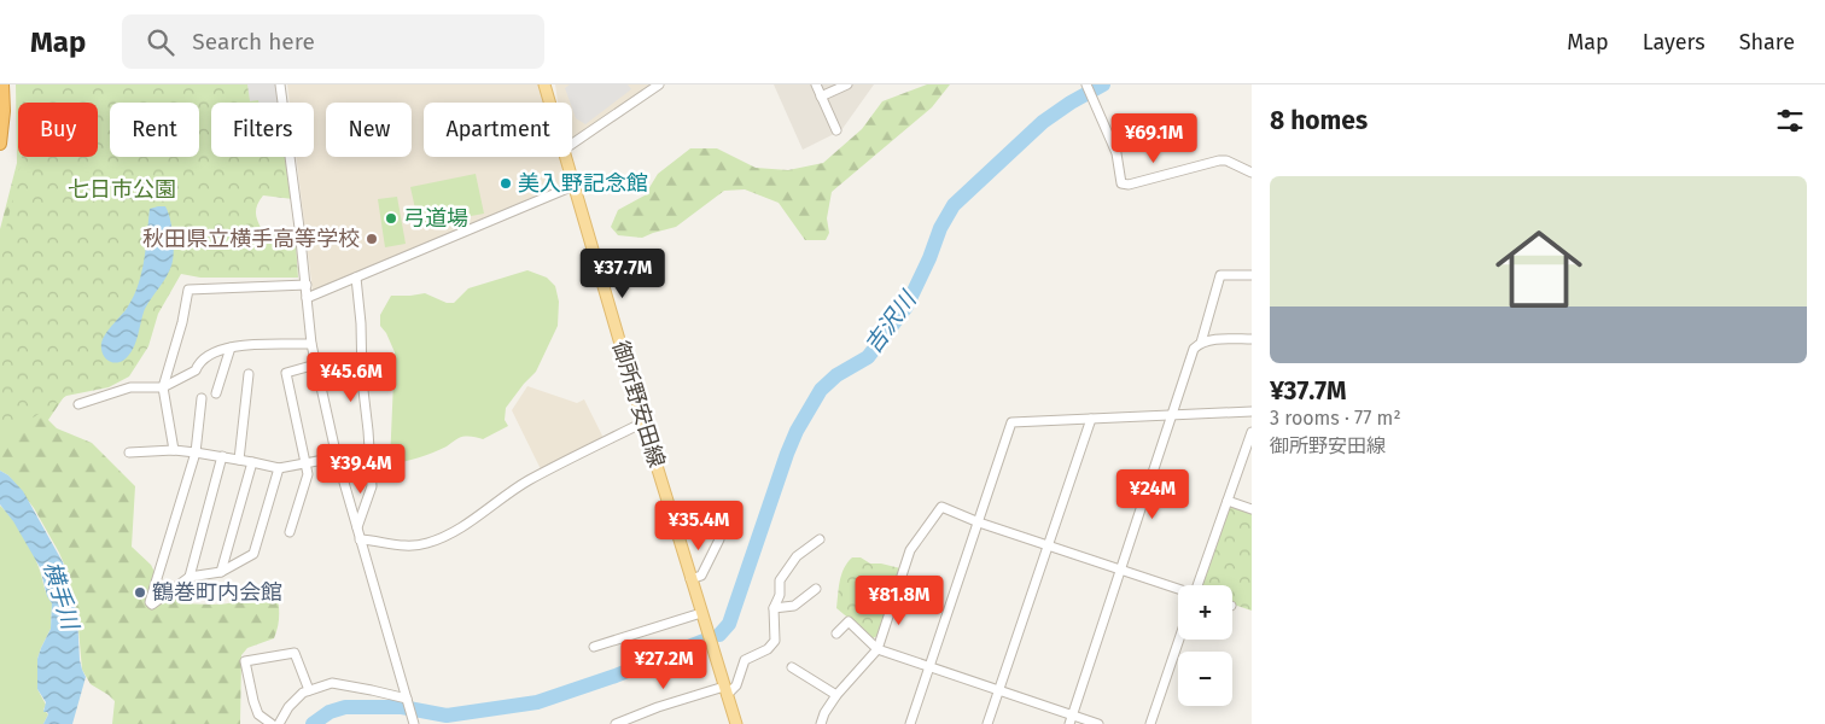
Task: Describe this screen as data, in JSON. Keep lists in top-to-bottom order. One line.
{"streets":{"main road":["御所野安田線"]},"water":["吉沢川","横手川"],"parks":["七日市公園"],"places":["美入野記念館","弓道場","秋田県立横手高等学校","鶴巻町内会館"],"page":{"header":"Map","search":"Search here","nav":["Map","Layers","Share"],"heading":"8 homes","chip":["Buy","Rent","Filters","New","Apartment"],"price":["¥69.1M","¥37.7M","¥45.6M","¥39.4M","¥24M","¥35.4M","¥81.8M","¥27.2M"],"list":[{"name":"¥37.7M","note":"3 rooms · 77 m² · 御所野安田線"}],"map_buttons":["+","−"]}}
